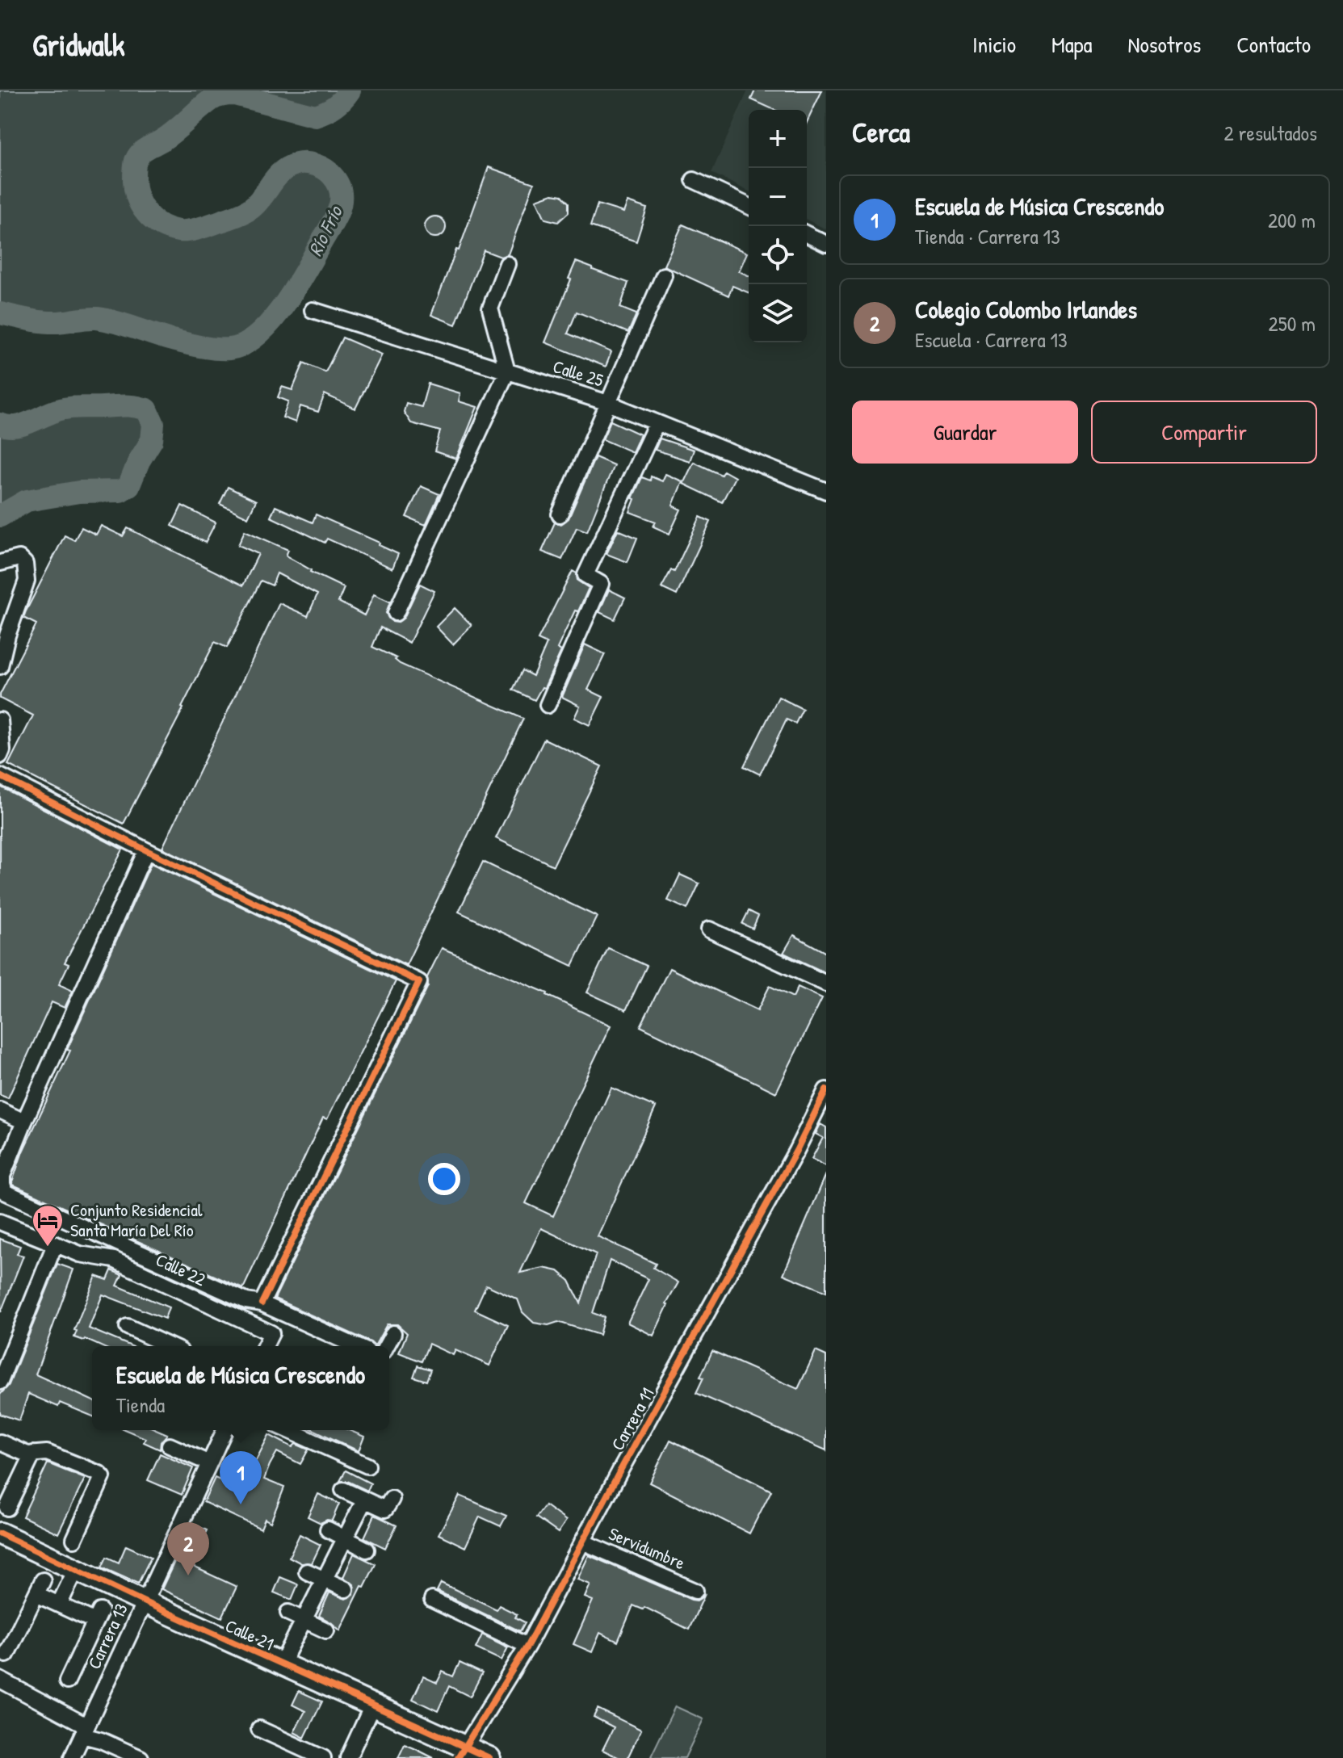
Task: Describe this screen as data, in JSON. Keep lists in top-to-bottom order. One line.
{"streets":{"street":["Calle 25","Calle 22","Carrera 11","Servidumbre","Calle 21","Carrera 13"]},"crossings":[["Carrera 11","Servidumbre"],["Carrera 11","Calle 21"],["Calle 21","Carrera 13"]],"water":["Río Frío"],"places":{"hotel":["Conjunto Residencial Santa María Del Río"]},"page":{"header":"Gridwalk","nav":["Inicio","Mapa","Nosotros","Contacto"],"heading":["Cerca","2 resultados"],"map_buttons":["+","−"],"list":[{"mark":"1","name":"Escuela de Música Crescendo","note":"Tienda · Carrera 13","value":"200 m"},{"mark":"2","name":"Colegio Colombo Irlandes","note":"Escuela · Carrera 13","value":"250 m"}],"buttons":["Guardar","Compartir"],"popup":["Escuela de Música Crescendo","Tienda"],"pins":["1","2"]}}
